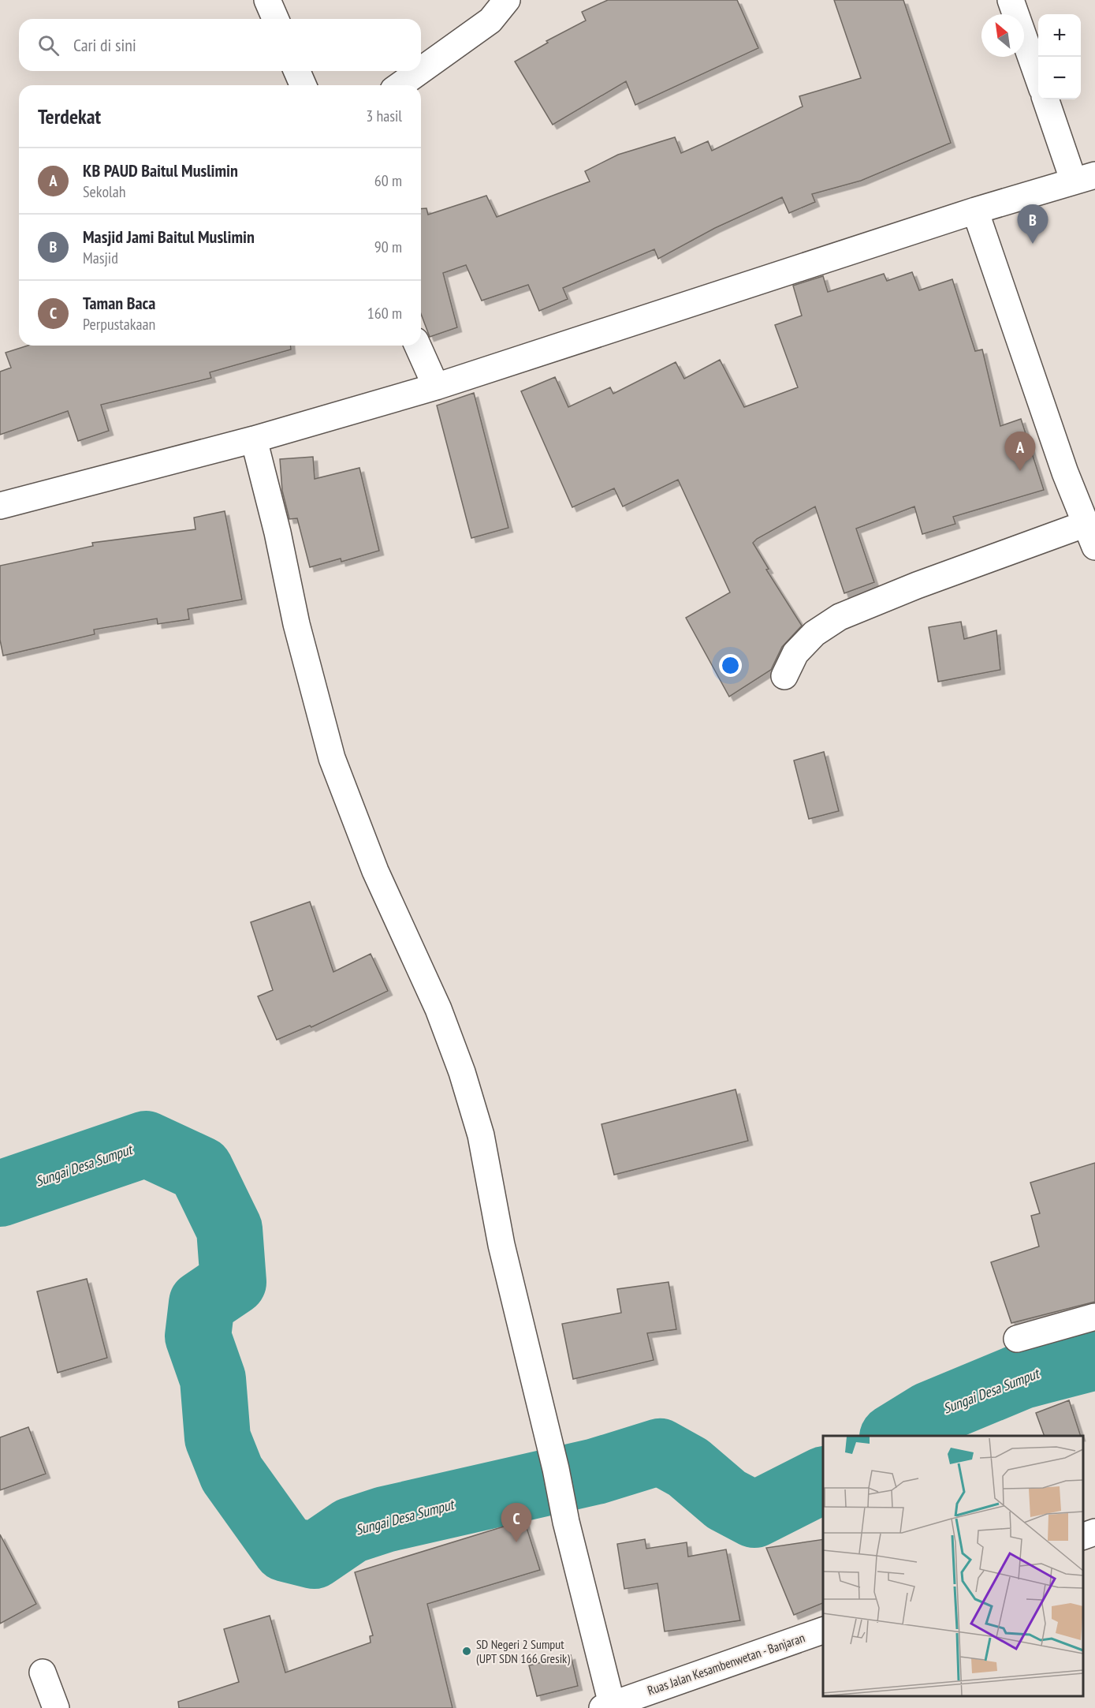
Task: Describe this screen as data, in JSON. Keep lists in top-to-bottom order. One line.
{"streets":{"street":["Ruas Jalan Kesambenwetan - Banjaran"]},"water":["Sungai Desa Sumput"],"places":["SD Negeri 2 Sumput (UPT SDN 166 Gresik)"],"north":"top left","page":{"map_buttons":["+","−"],"search":"Cari di sini","heading":["Terdekat","3 hasil"],"list":[{"mark":"A","name":"KB PAUD Baitul Muslimin","note":"Sekolah","value":"60 m"},{"mark":"B","name":"Masjid Jami Baitul Muslimin","note":"Masjid","value":"90 m"},{"mark":"C","name":"Taman Baca","note":"Perpustakaan","value":"160 m"}],"pins":["B","A","C"]}}
